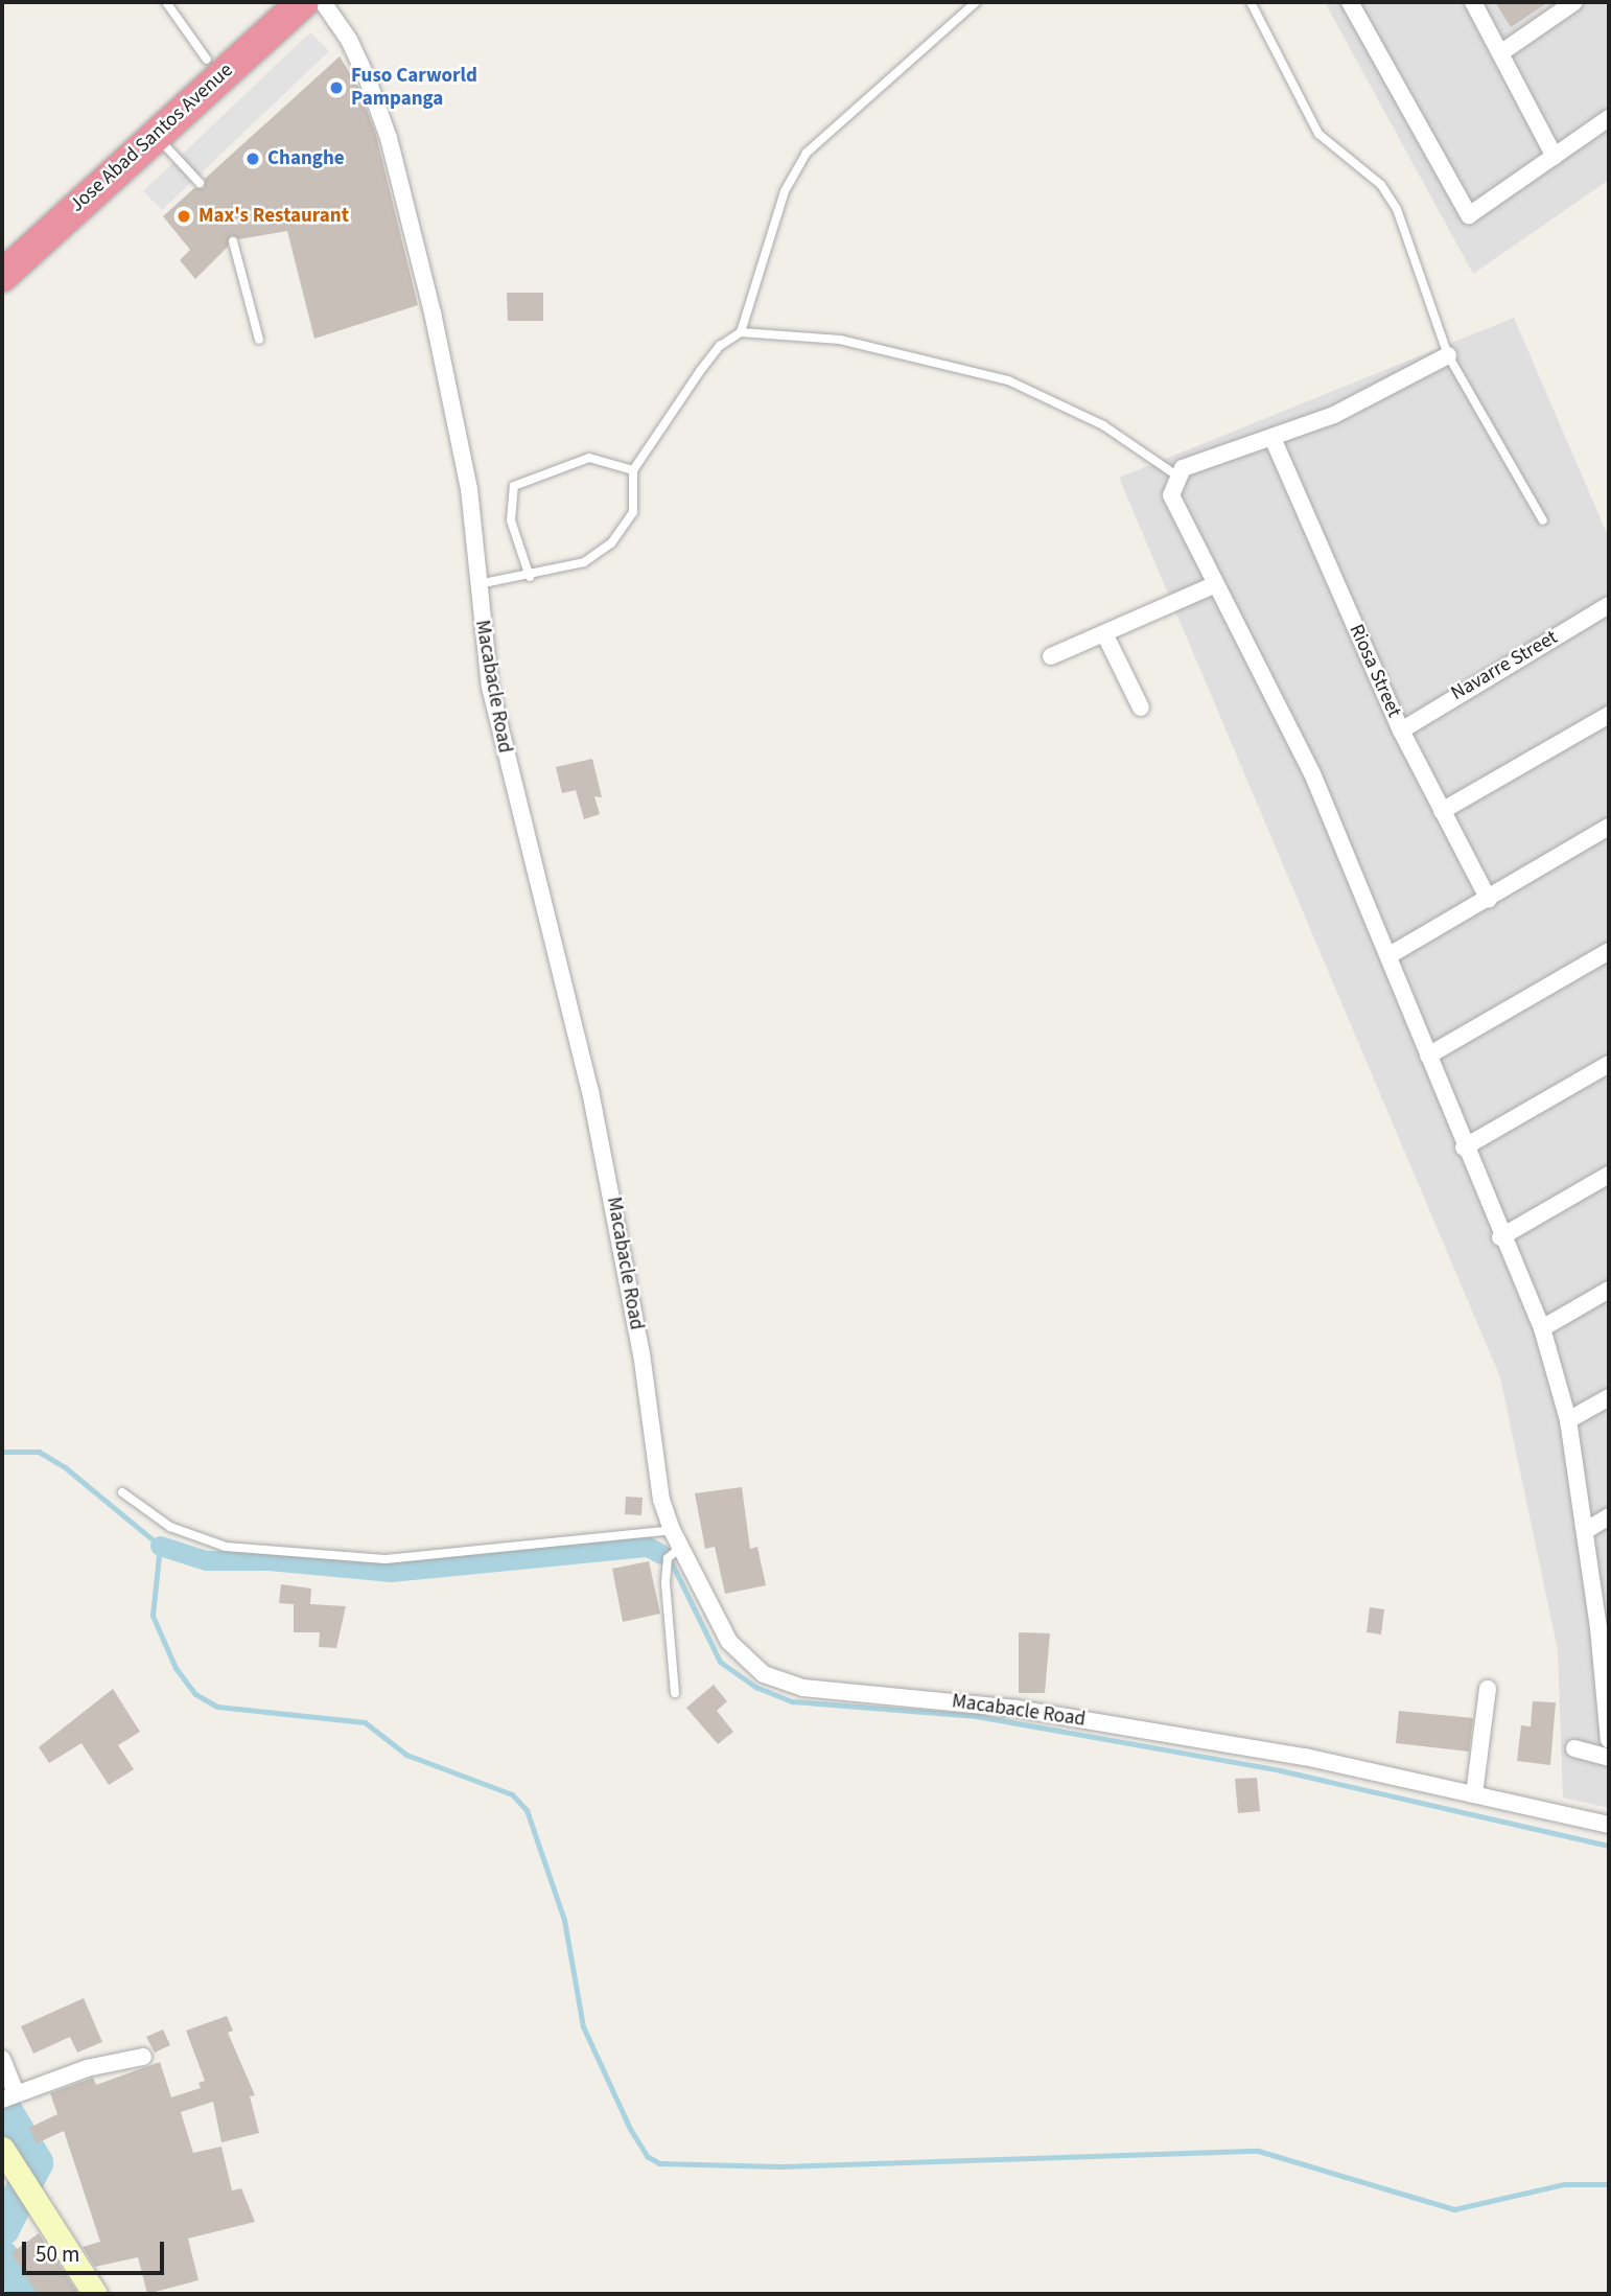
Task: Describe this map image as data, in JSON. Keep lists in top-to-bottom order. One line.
{"streets":{"highway":["Jose Abad Santos Avenue"],"street":["Navarre Street","Riosa Street","Macabacle Road"]},"crossings":[["Navarre Street","Riosa Street"]],"places":["Fuso Carworld Pampanga","Changhe","Max's Restaurant"],"scale_bar":"50 m"}
